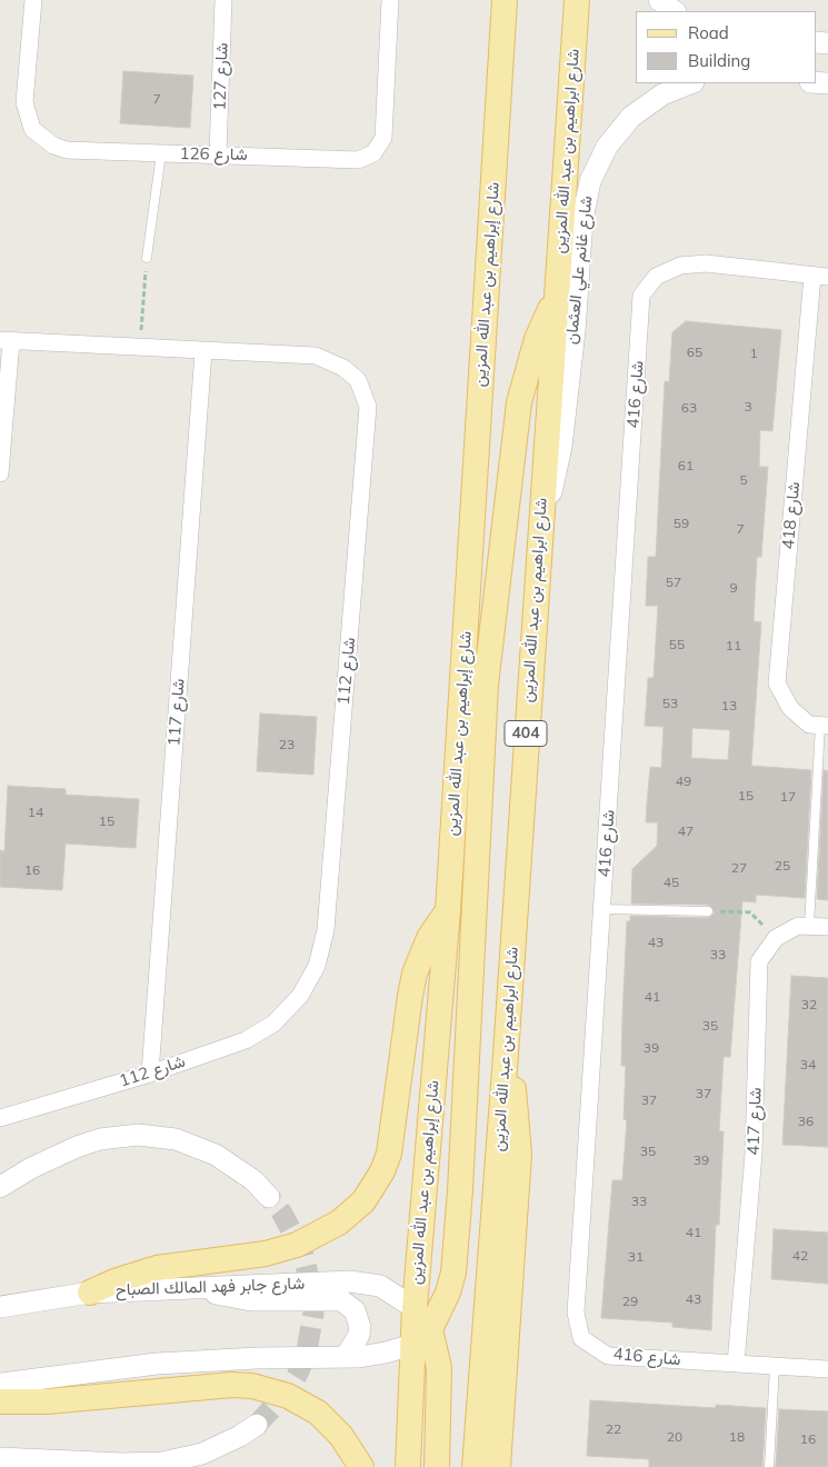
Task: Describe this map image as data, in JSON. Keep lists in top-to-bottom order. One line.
{"streets":{"main road":["شارع ابراهيم بن عبد الله المزين","شارع إبراهيم بن عبد الله المزين","404"],"street":["شارع 127","شارع 126","شارع غانم علي العثمان","شارع 416","شارع 418","شارع 112","شارع 117","شارع 417","شارع جابر فهد المالك الصباح"]},"crossings":[["شارع 127","شارع 126"],["شارع ابراهيم بن عبد الله المزين","شارع غانم علي العثمان"],["شارع إبراهيم بن عبد الله المزين","شارع جابر فهد المالك الصباح"],["شارع 416","شارع 418"],["شارع 416","شارع 417"],["شارع 112","شارع 117"]],"house_numbers":["7","65","1","3","63","61","5","59","7","57","9","55","11","53","13","23","49","15","17","14","15","47","25","27","16","45","43","33","41","32","35","39","34","37","37","36","35","39","33","41","42","31","43","29","22","20","18","16"],"legend":["Road","Building"]}
